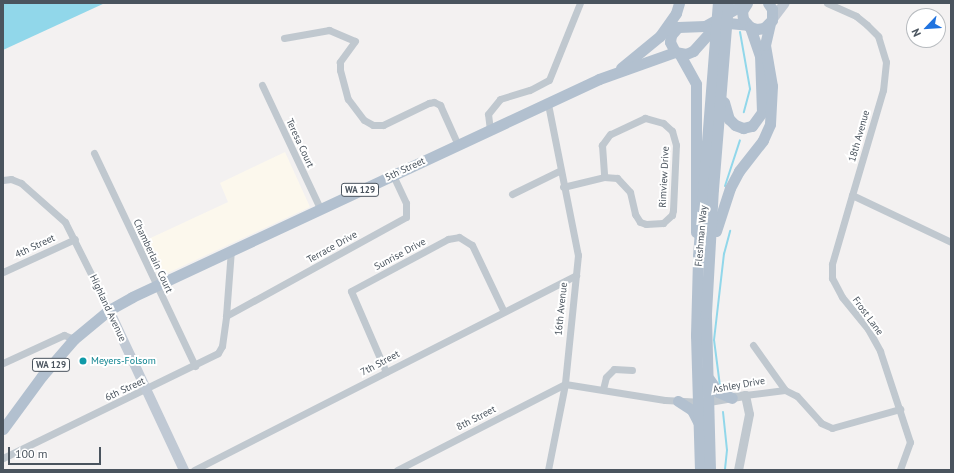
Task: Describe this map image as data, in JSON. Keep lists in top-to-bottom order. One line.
{"streets":{"main road":["5th Street","WA 129","Fleshman Way","Highland Avenue"],"street":["18th Avenue","Teresa Court","Rimview Drive","4th Street","Terrace Drive","Sunrise Drive","Chamberlain Court","16th Avenue","Frost Lane","7th Street","Ashley Drive","6th Street","8th Street"]},"crossings":[["18th Avenue","Frost Lane"],["Teresa Court","5th Street"],["5th Street","WA 129"],["5th Street","Terrace Drive"],["5th Street","Chamberlain Court"],["5th Street","Highland Avenue"],["5th Street","16th Avenue"],["5th Street","6th Street"],["Rimview Drive","16th Avenue"],["WA 129","Highland Avenue"],["Fleshman Way","Ashley Drive"],["4th Street","Highland Avenue"],["Terrace Drive","6th Street"],["Sunrise Drive","7th Street"],["Chamberlain Court","6th Street"],["Highland Avenue","6th Street"],["16th Avenue","7th Street"],["16th Avenue","8th Street"]],"places":["Meyers-Folsom"],"scale_bar":"100 m","north":"bottom left"}
